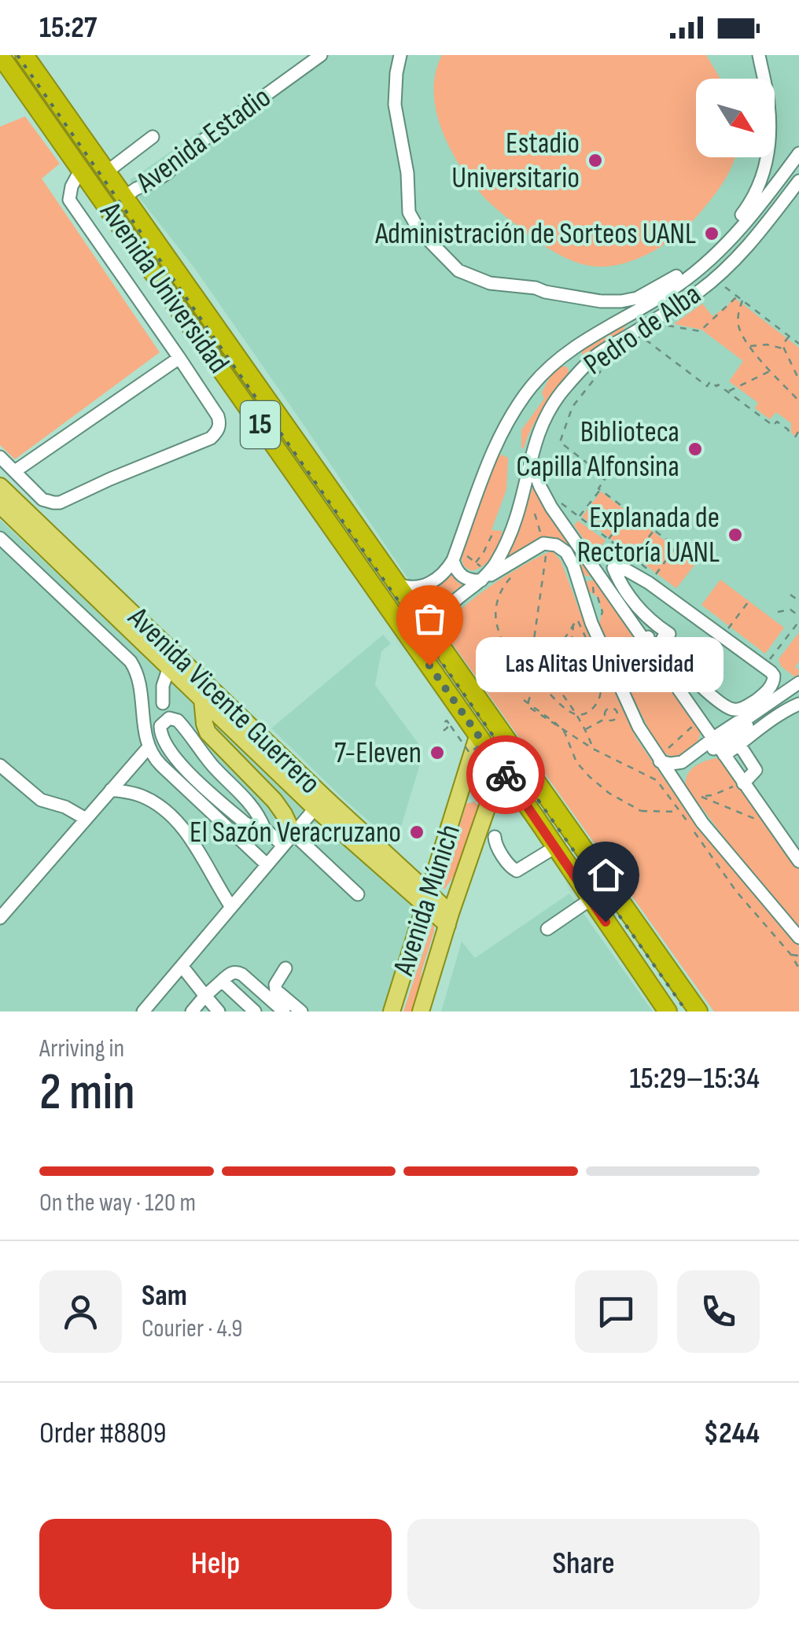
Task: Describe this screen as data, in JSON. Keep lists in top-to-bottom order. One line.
{"streets":{"highway":["Avenida Universidad","15"],"main road":["Avenida Vicente Guerrero","Avenida Múnich"],"street":["Avenida Estadio","Pedro de Alba"]},"crossings":[["Avenida Estadio","Avenida Universidad"],["Avenida Estadio","15"],["Avenida Universidad","Pedro de Alba"],["Avenida Universidad","15"],["Avenida Vicente Guerrero","Avenida Múnich"]],"places":["Estadio Universitario","Administración de Sorteos UANL","Biblioteca Capilla Alfonsina","Explanada de Rectoría UANL","Las Alitas Universidad","7-Eleven","El Sazón Veracruzano"],"north":"bottom right","page":{"status":"15:27","bubble":"Las Alitas Universidad","heading":["2 min","Arriving in","15:29–15:34"],"panel":["Sam","Courier · 4.9","Order #8809","$244"],"bar":"On the way · 120 m","buttons":["Help","Share"]}}
